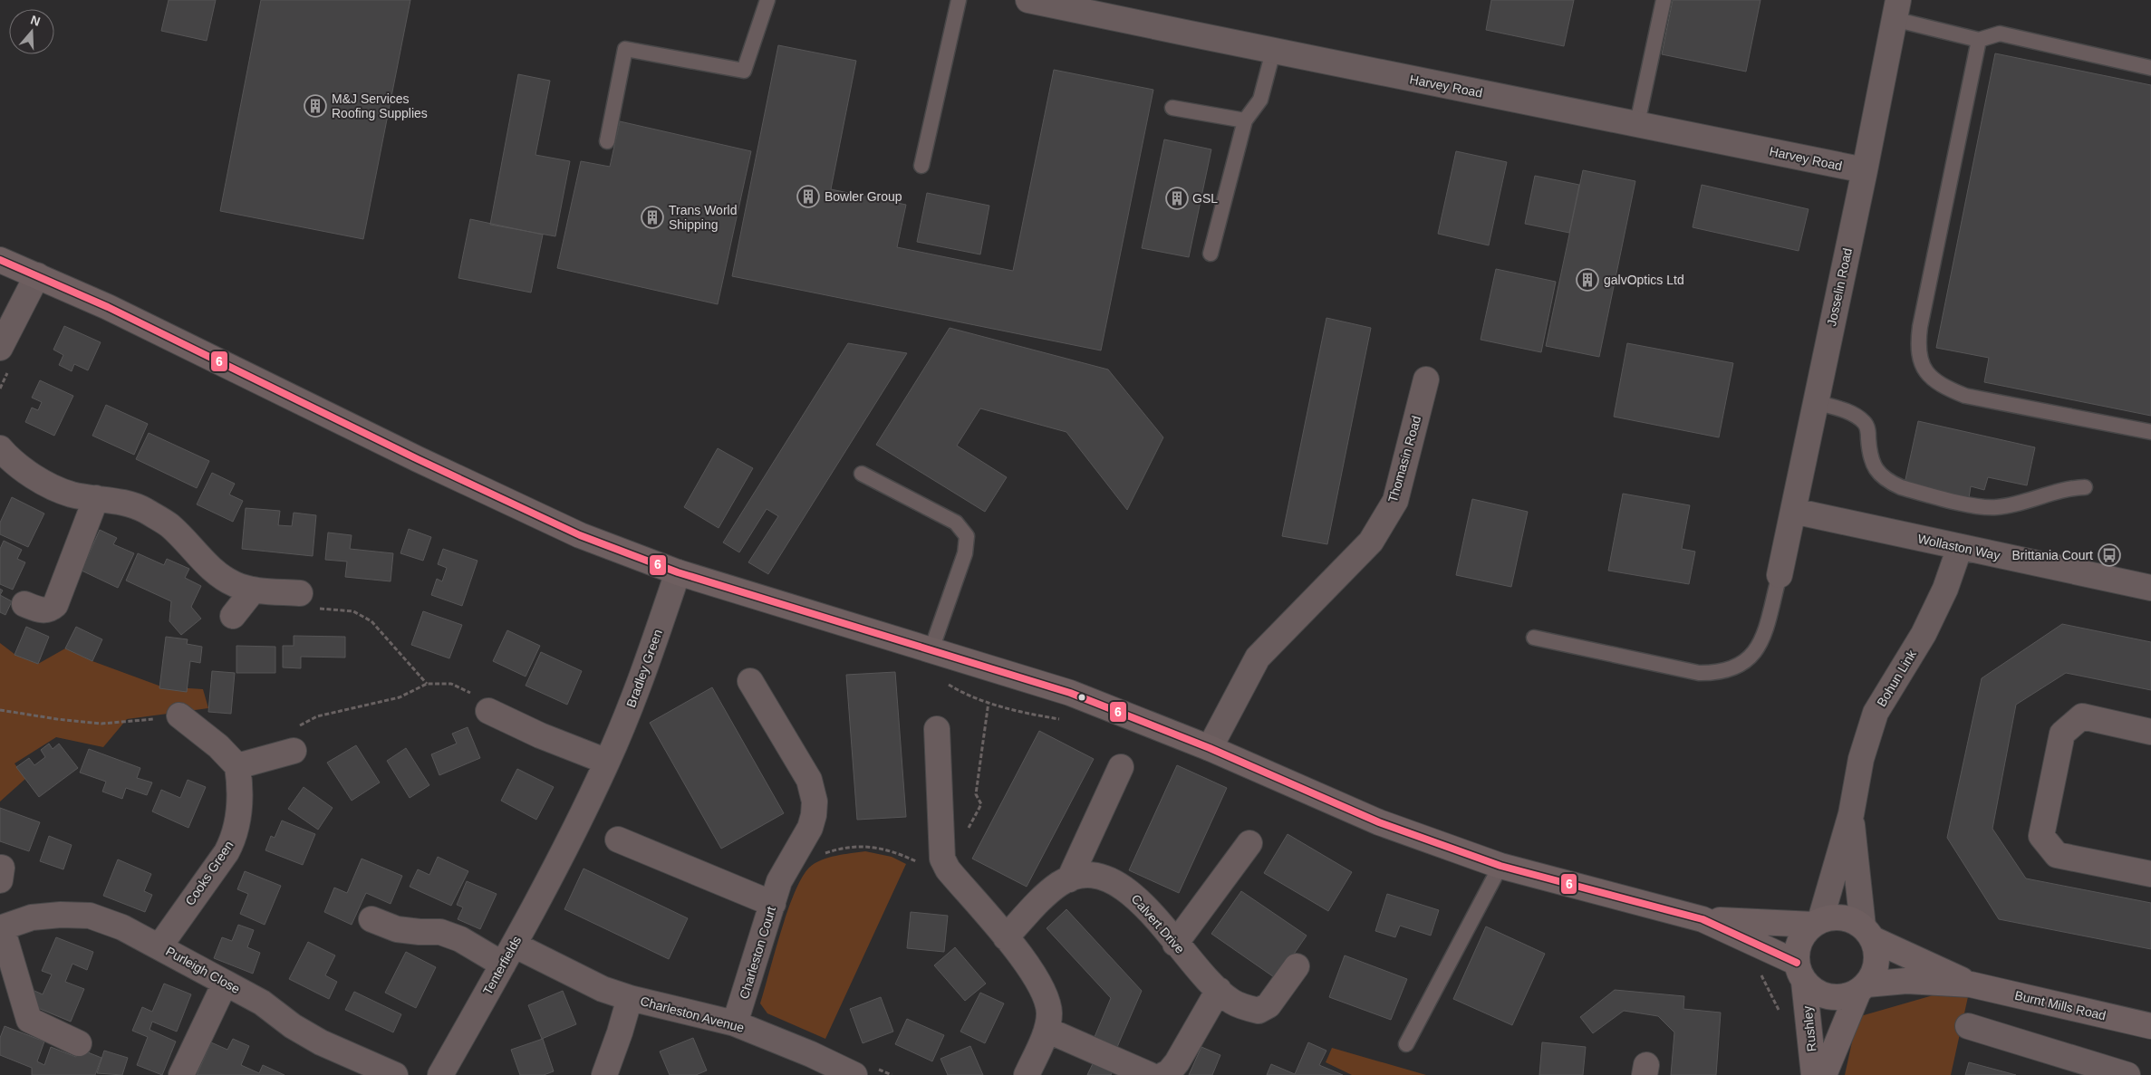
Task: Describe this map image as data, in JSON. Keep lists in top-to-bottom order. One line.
{"streets":{"street":["Harvey Road","Josselin Road","Thomasin Road","Wollaston Way","Bradley Green","Bohun Link","Cooks Green","Calvert Drive","Charleston Court","Tenterfields","Purleigh Close","Burnt Mills Road","Charleston Avenue","Rushley"]},"crossings":[["Harvey Road","Josselin Road"],["Josselin Road","Wollaston Way"],["Wollaston Way","Bohun Link"],["Bradley Green","Tenterfields"],["Cooks Green","Purleigh Close"],["Charleston Court","Charleston Avenue"],["Tenterfields","Charleston Avenue"],["Burnt Mills Road","Rushley"]],"places":{"building":["M&J Services Roofing Supplies","Bowler Group","GSL","Trans World Shipping","galvOptics Ltd"],"bus stop":["Brittania Court"]},"lines":["transit line 6"],"north":"top"}
